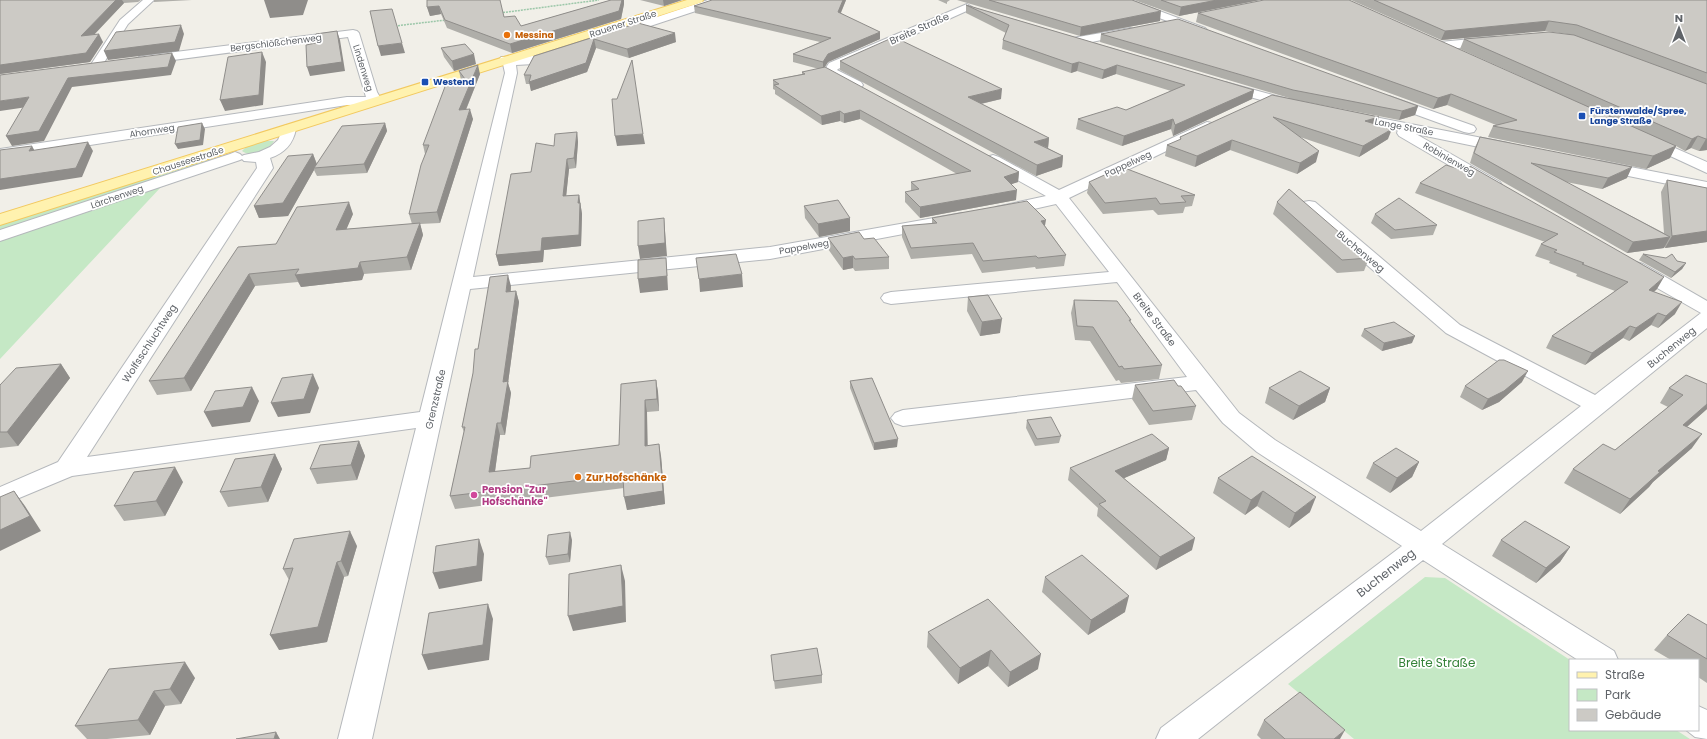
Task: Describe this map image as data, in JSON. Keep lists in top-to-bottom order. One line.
{"streets":{"main road":["Rauener Straße","Chausseestraße"],"street":["Breite Straße","Bergschlößchenweg","Lindenweg","Lange Straße","Ahornweg","Robinienweg","Pappelweg","Lärchenweg","Buchenweg","Wolfsschluchtweg","Grenzstraße"]},"crossings":[["Rauener Straße","Grenzstraße"],["Breite Straße","Pappelweg"],["Breite Straße","Buchenweg"],["Bergschlößchenweg","Lindenweg"],["Lindenweg","Ahornweg"],["Lindenweg","Chausseestraße"],["Lange Straße","Robinienweg"],["Ahornweg","Chausseestraße"],["Chausseestraße","Lärchenweg"],["Pappelweg","Grenzstraße"],["Lärchenweg","Wolfsschluchtweg"]],"parks":["Breite Straße"],"places":{"other":["Messina","Zur Hofschänke","Pension \"Zur Hofschänke\""],"transit":["Westend","Fürstenwalde/Spree, Lange Straße"]},"legend":["Straße","Park","Gebäude"],"north":"top"}
